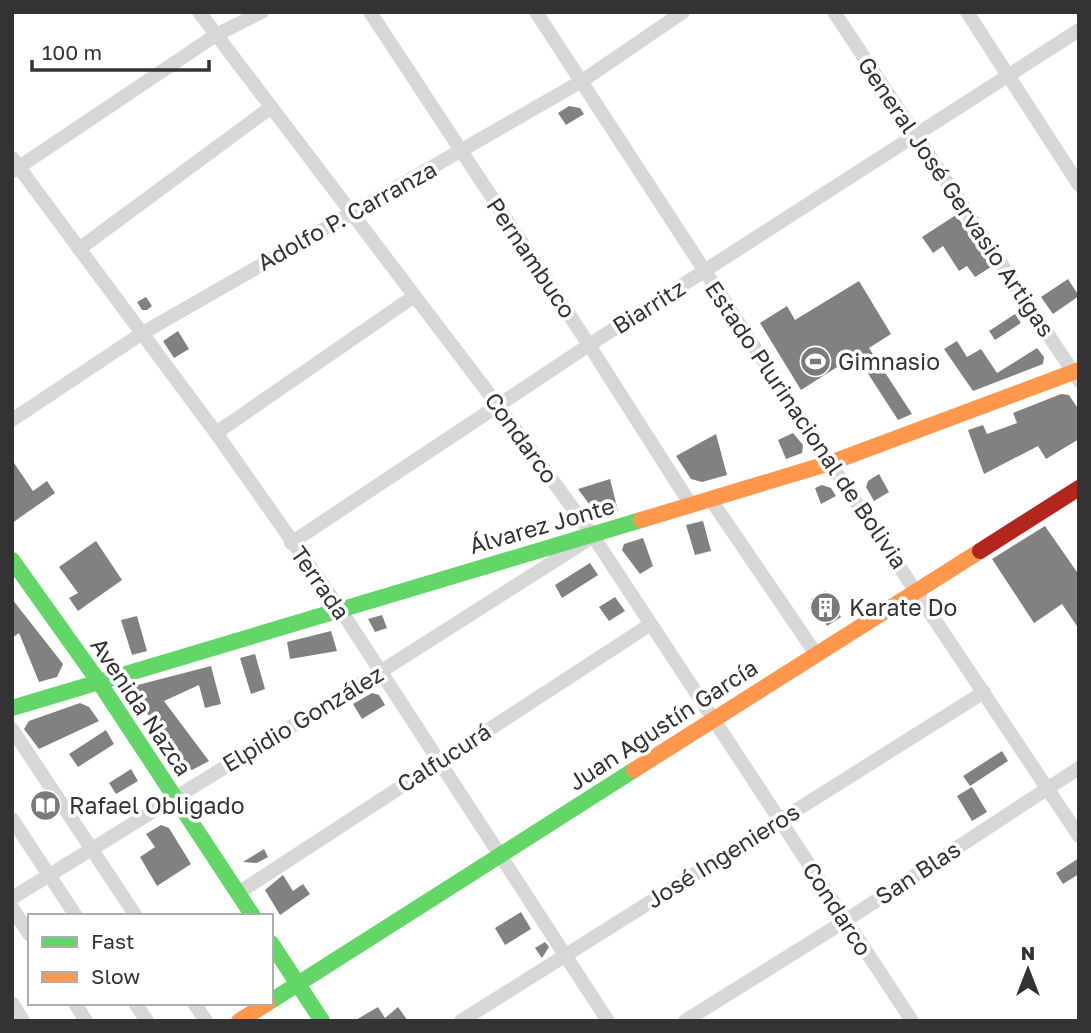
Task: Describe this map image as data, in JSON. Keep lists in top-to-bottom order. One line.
{"streets":{"street":["General José Gervasio Artigas","Adolfo P. Carranza","Pernambuco","Biarritz","Estado Plurinacional de Bolivia","Condarco","Álvarez Jonte","Terrada","Avenida Nazca","Elpidio González","Juan Agustín García","Calfucurá","José Ingenieros","San Blas"]},"crossings":[["General José Gervasio Artigas","Biarritz"],["General José Gervasio Artigas","Álvarez Jonte"],["Adolfo P. Carranza","Pernambuco"],["Adolfo P. Carranza","Estado Plurinacional de Bolivia"],["Adolfo P. Carranza","Condarco"],["Adolfo P. Carranza","Terrada"],["Pernambuco","Biarritz"],["Pernambuco","Álvarez Jonte"],["Biarritz","Estado Plurinacional de Bolivia"],["Biarritz","Condarco"],["Biarritz","Terrada"],["Estado Plurinacional de Bolivia","Álvarez Jonte"],["Estado Plurinacional de Bolivia","Juan Agustín García"],["Estado Plurinacional de Bolivia","José Ingenieros"],["Estado Plurinacional de Bolivia","San Blas"],["Condarco","Álvarez Jonte"],["Condarco","Elpidio González"],["Condarco","Juan Agustín García"],["Condarco","Calfucurá"],["Condarco","José Ingenieros"],["Condarco","San Blas"],["Álvarez Jonte","Terrada"],["Álvarez Jonte","Avenida Nazca"],["Álvarez Jonte","Elpidio González"],["Terrada","Elpidio González"],["Terrada","Juan Agustín García"],["Terrada","Calfucurá"],["Terrada","José Ingenieros"],["Avenida Nazca","Elpidio González"],["Avenida Nazca","Calfucurá"]],"places":{"sports":["Gimnasio"],"building":["Karate Do"],"library":["Rafael Obligado"]},"legend":["Fast","Slow"],"scale_bar":"100 m","north":"top"}
